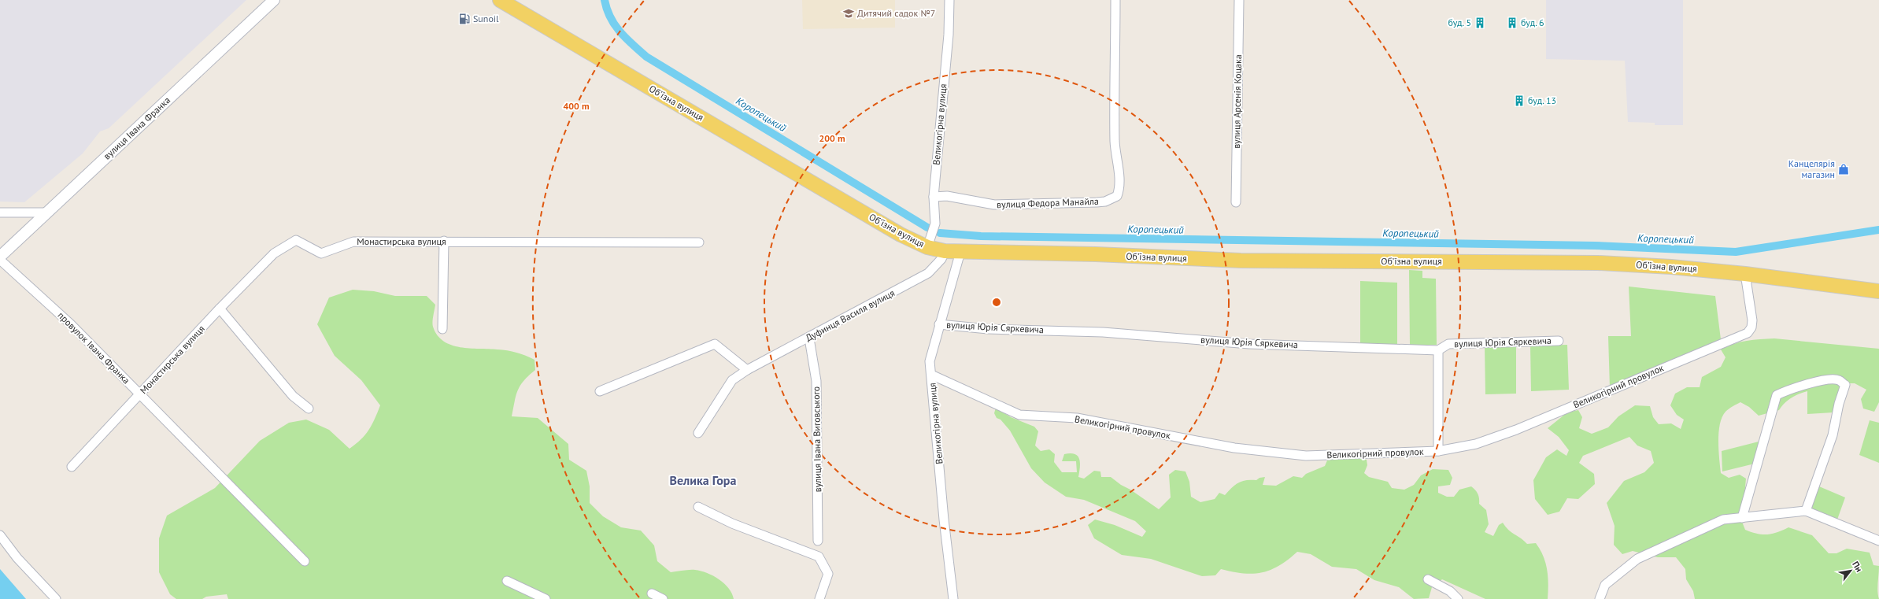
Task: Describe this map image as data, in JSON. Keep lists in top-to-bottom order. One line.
{"streets":{"main road":["Обʼїзна вулиця"],"street":["вулиця Арсенія Коцака","Великогірна вулиця","вулиця Івана Франка","вулиця Федора Манайла","Монастирська вулиця","Дуфинця Василя вулиця","вулиця Юрія Сяркевича","провулок Івана Франка","Великогірний провулок","вулиця Івана Виговського"]},"crossings":[["Обʼїзна вулиця","Великогірна вулиця"],["Обʼїзна вулиця","Дуфинця Василя вулиця"],["Обʼїзна вулиця","Великогірний провулок"],["Великогірна вулиця","вулиця Федора Манайла"],["Великогірна вулиця","вулиця Юрія Сяркевича"],["Великогірна вулиця","Великогірний провулок"],["Монастирська вулиця","провулок Івана Франка"],["Дуфинця Василя вулиця","вулиця Івана Виговського"]],"districts":["Велика Гора"],"water":["Коропецький"],"places":{"school or university":["Дитячий садок №7"],"fuel station":["Sunoil"],"building":["буд. 5","буд. 6","буд. 13"],"shop":["Канцелярія магазин"]},"north":"top right","rings":["400 m","200 m"]}
